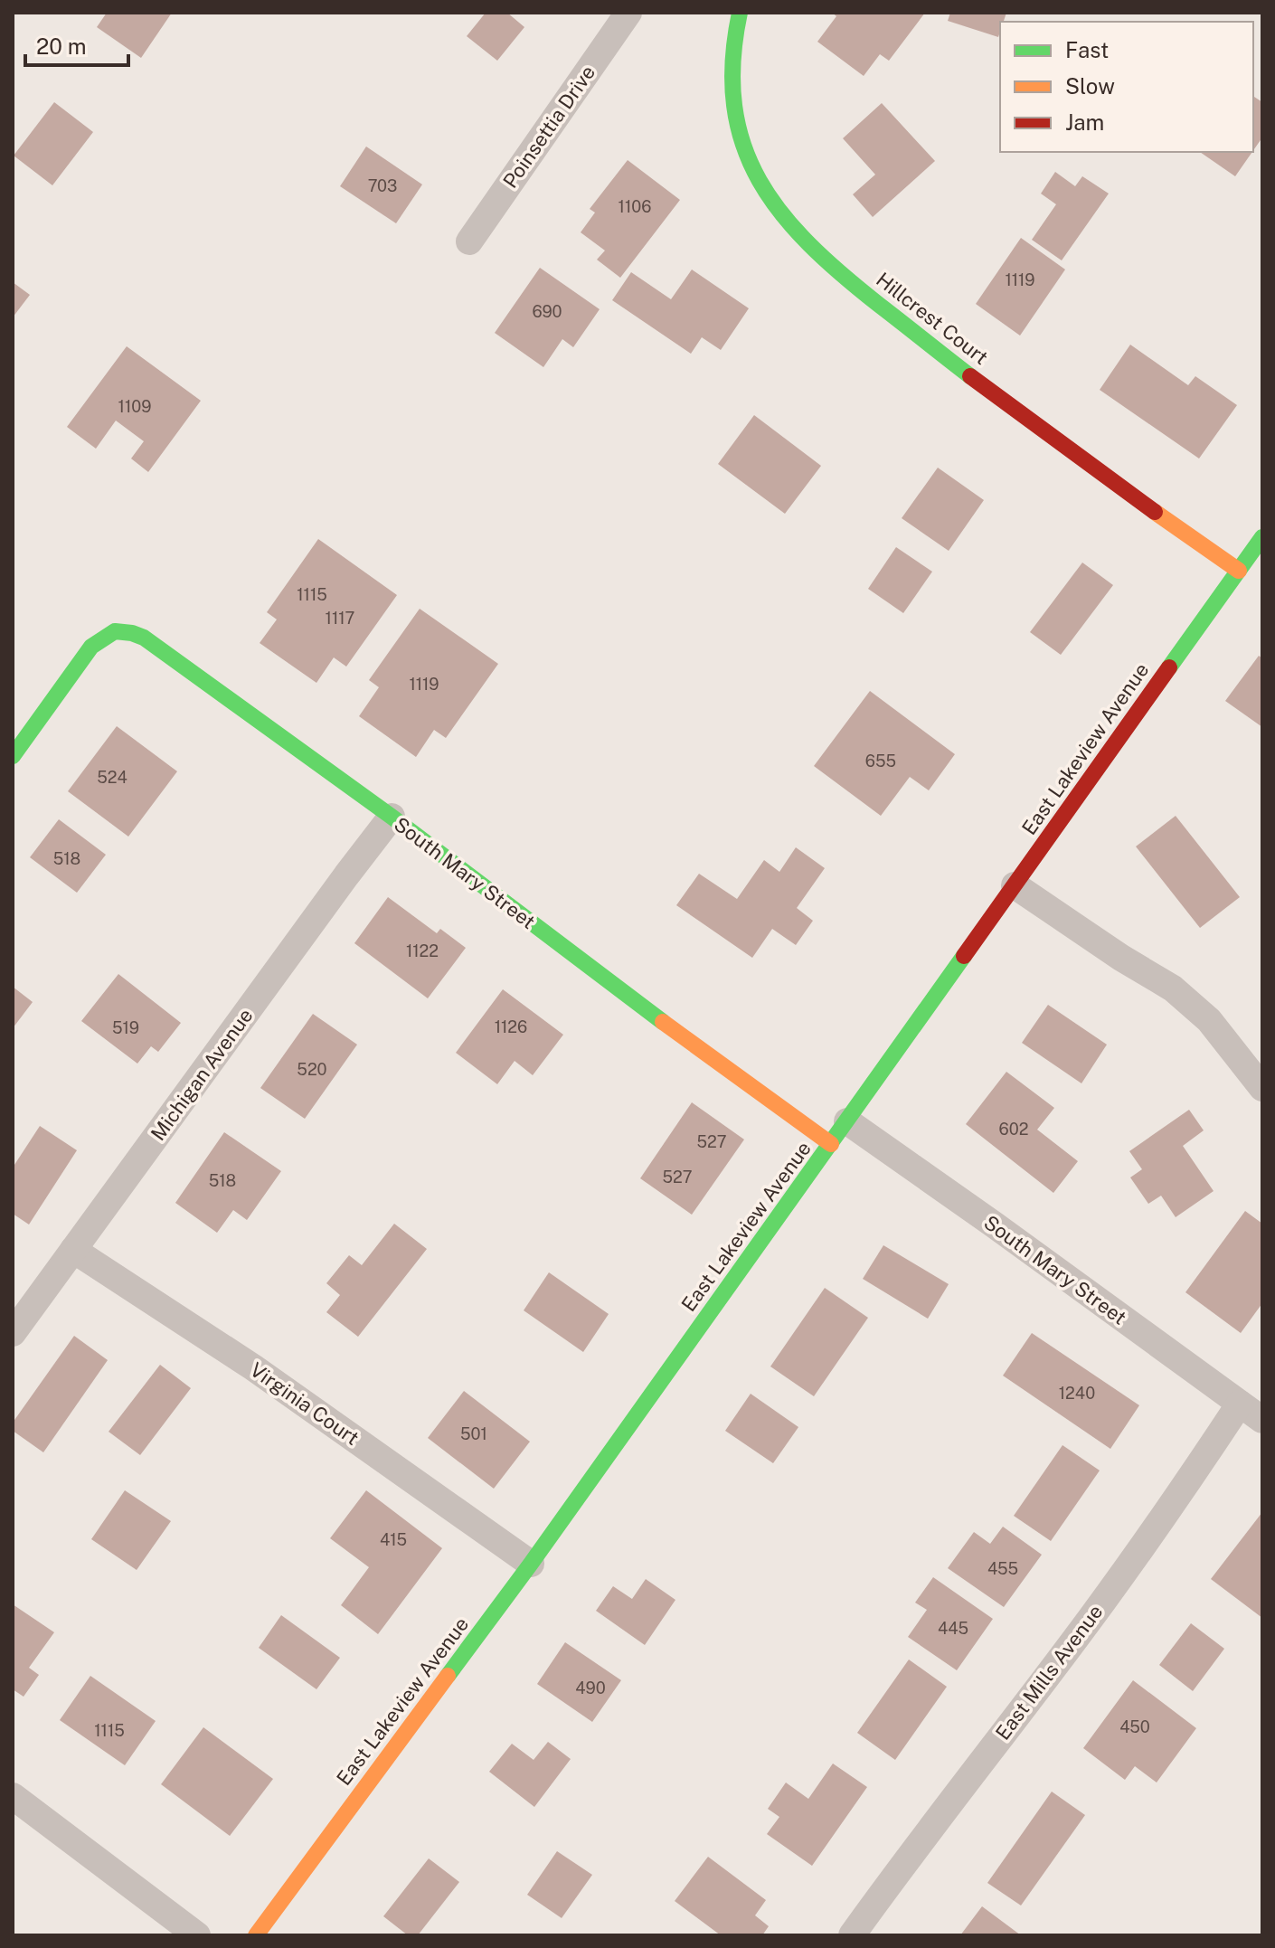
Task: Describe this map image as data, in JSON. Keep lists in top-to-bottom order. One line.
{"streets":{"street":["Poinsettia Drive","Hillcrest Court","East Lakeview Avenue","South Mary Street","Michigan Avenue","Virginia Court","East Mills Avenue"]},"crossings":[["Hillcrest Court","East Lakeview Avenue"],["East Lakeview Avenue","South Mary Street"],["East Lakeview Avenue","Virginia Court"],["South Mary Street","Michigan Avenue"],["South Mary Street","East Mills Avenue"],["Michigan Avenue","Virginia Court"]],"house_numbers":["703","1106","1119","690","1109","1115","1117","1119","655","524","518","1122","1126","519","520","602","527","527","518","1240","501","415","455","445","490","450","1115"],"legend":["Fast","Slow","Jam"],"scale_bar":"20 m"}
